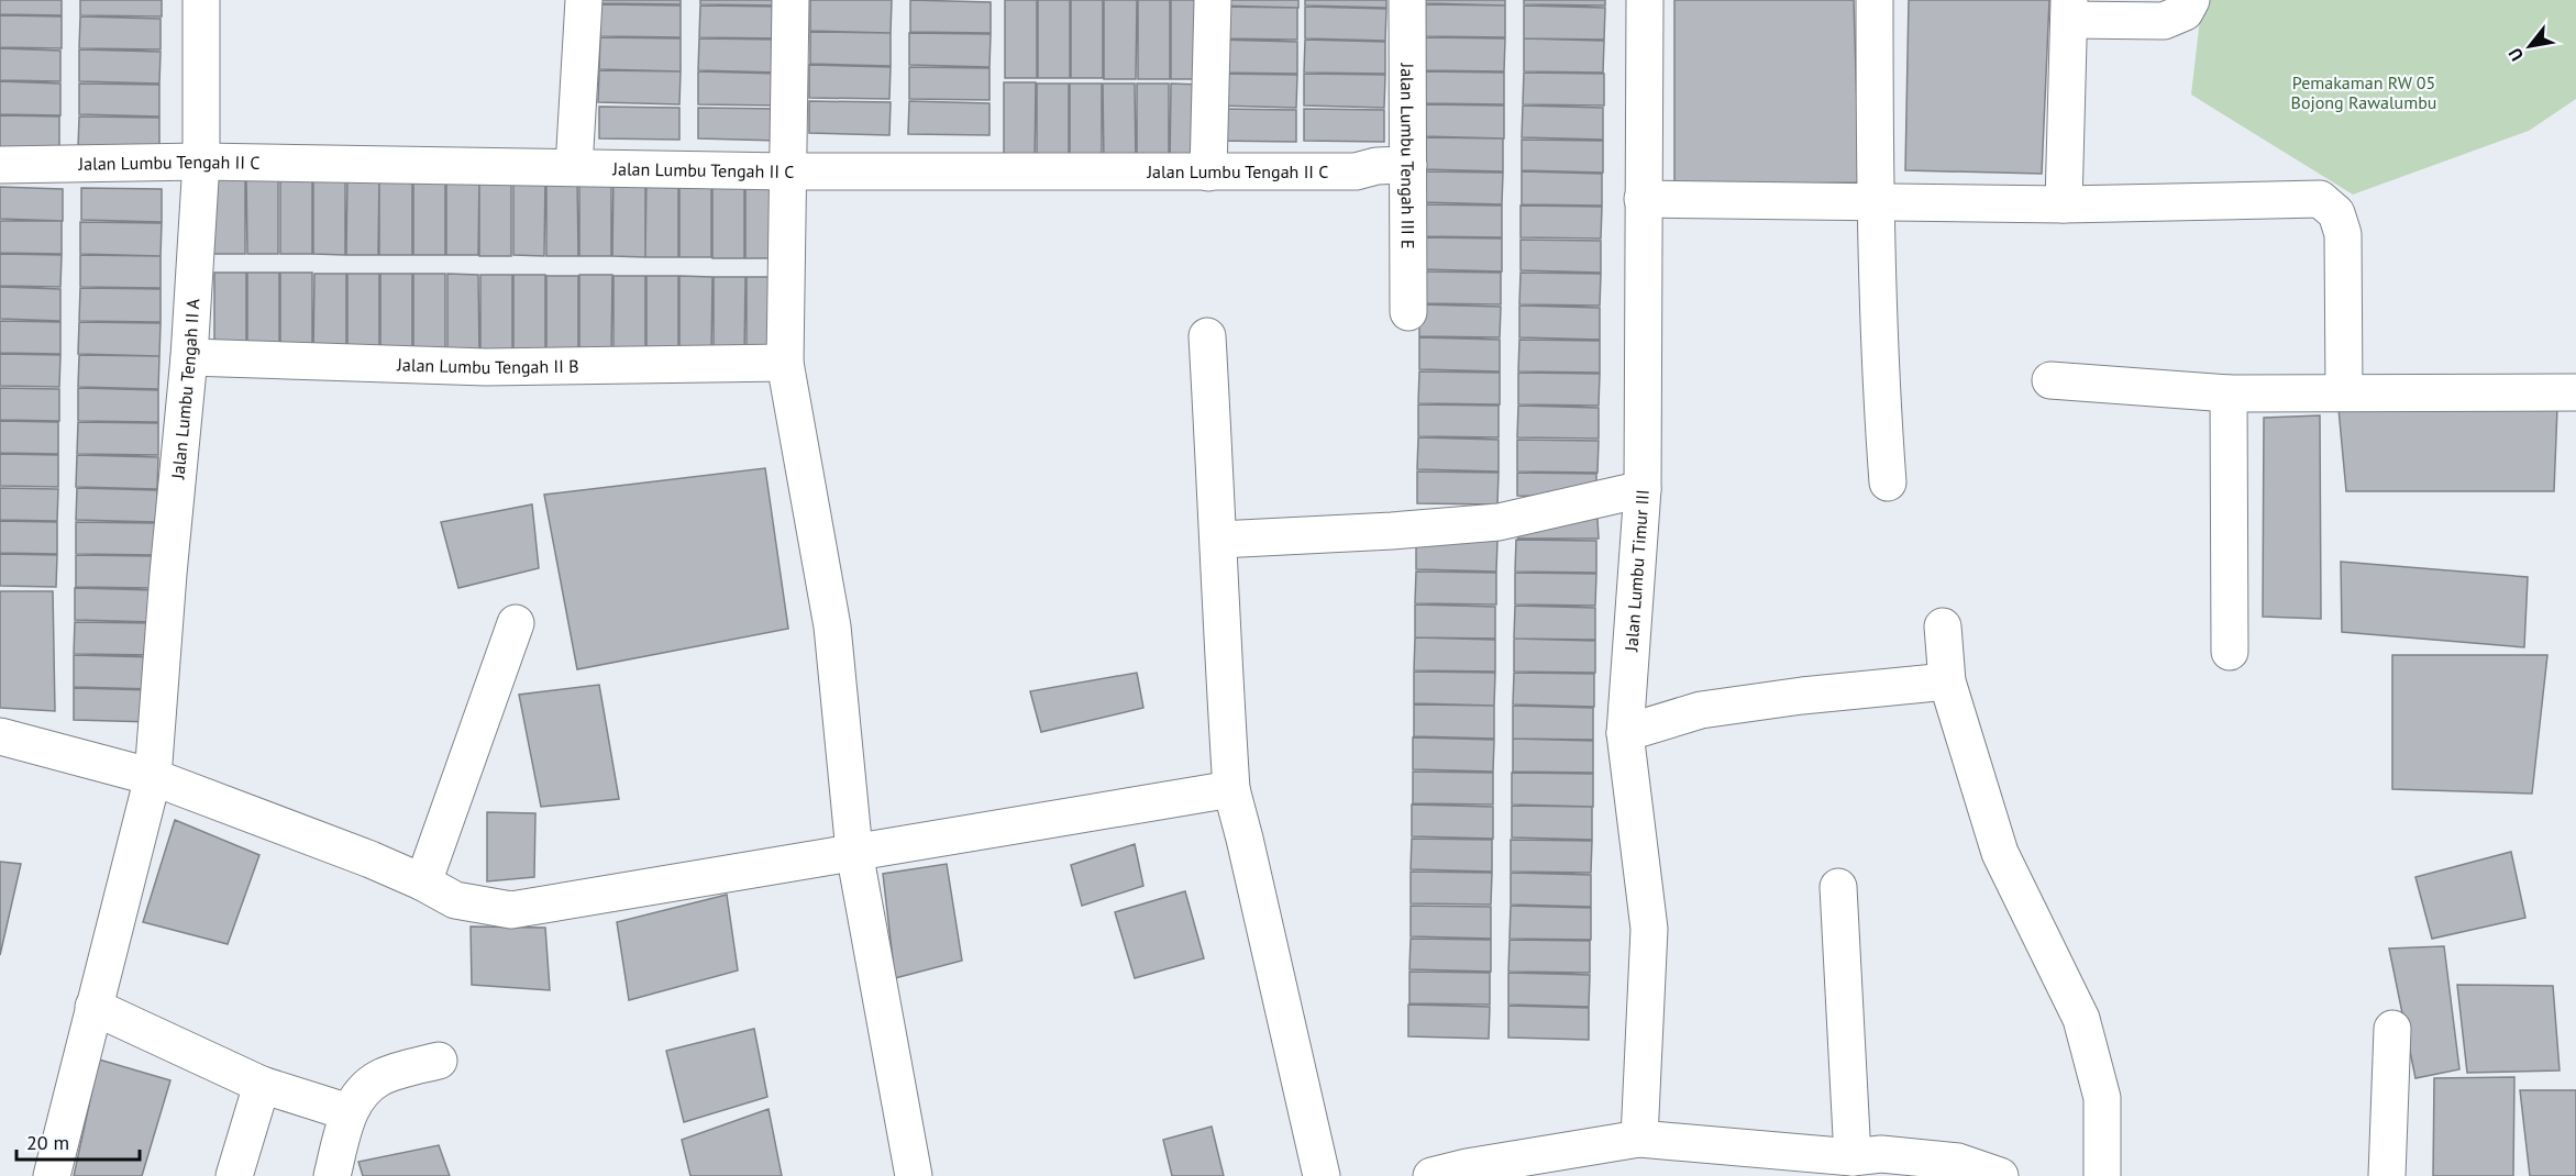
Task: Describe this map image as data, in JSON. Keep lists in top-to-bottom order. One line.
{"streets":{"street":["Jalan Lumbu Tengah III E","Jalan Lumbu Tengah II C","Jalan Lumbu Tengah II B","Jalan Lumbu Tengah II A","Jalan Lumbu Timur III"]},"crossings":[["Jalan Lumbu Tengah III E","Jalan Lumbu Tengah II C"],["Jalan Lumbu Tengah II C","Jalan Lumbu Tengah II A"],["Jalan Lumbu Tengah II B","Jalan Lumbu Tengah II A"]],"parks":["Pemakaman RW 05 Bojong Rawalumbu"],"scale_bar":"20 m","north":"bottom left"}
